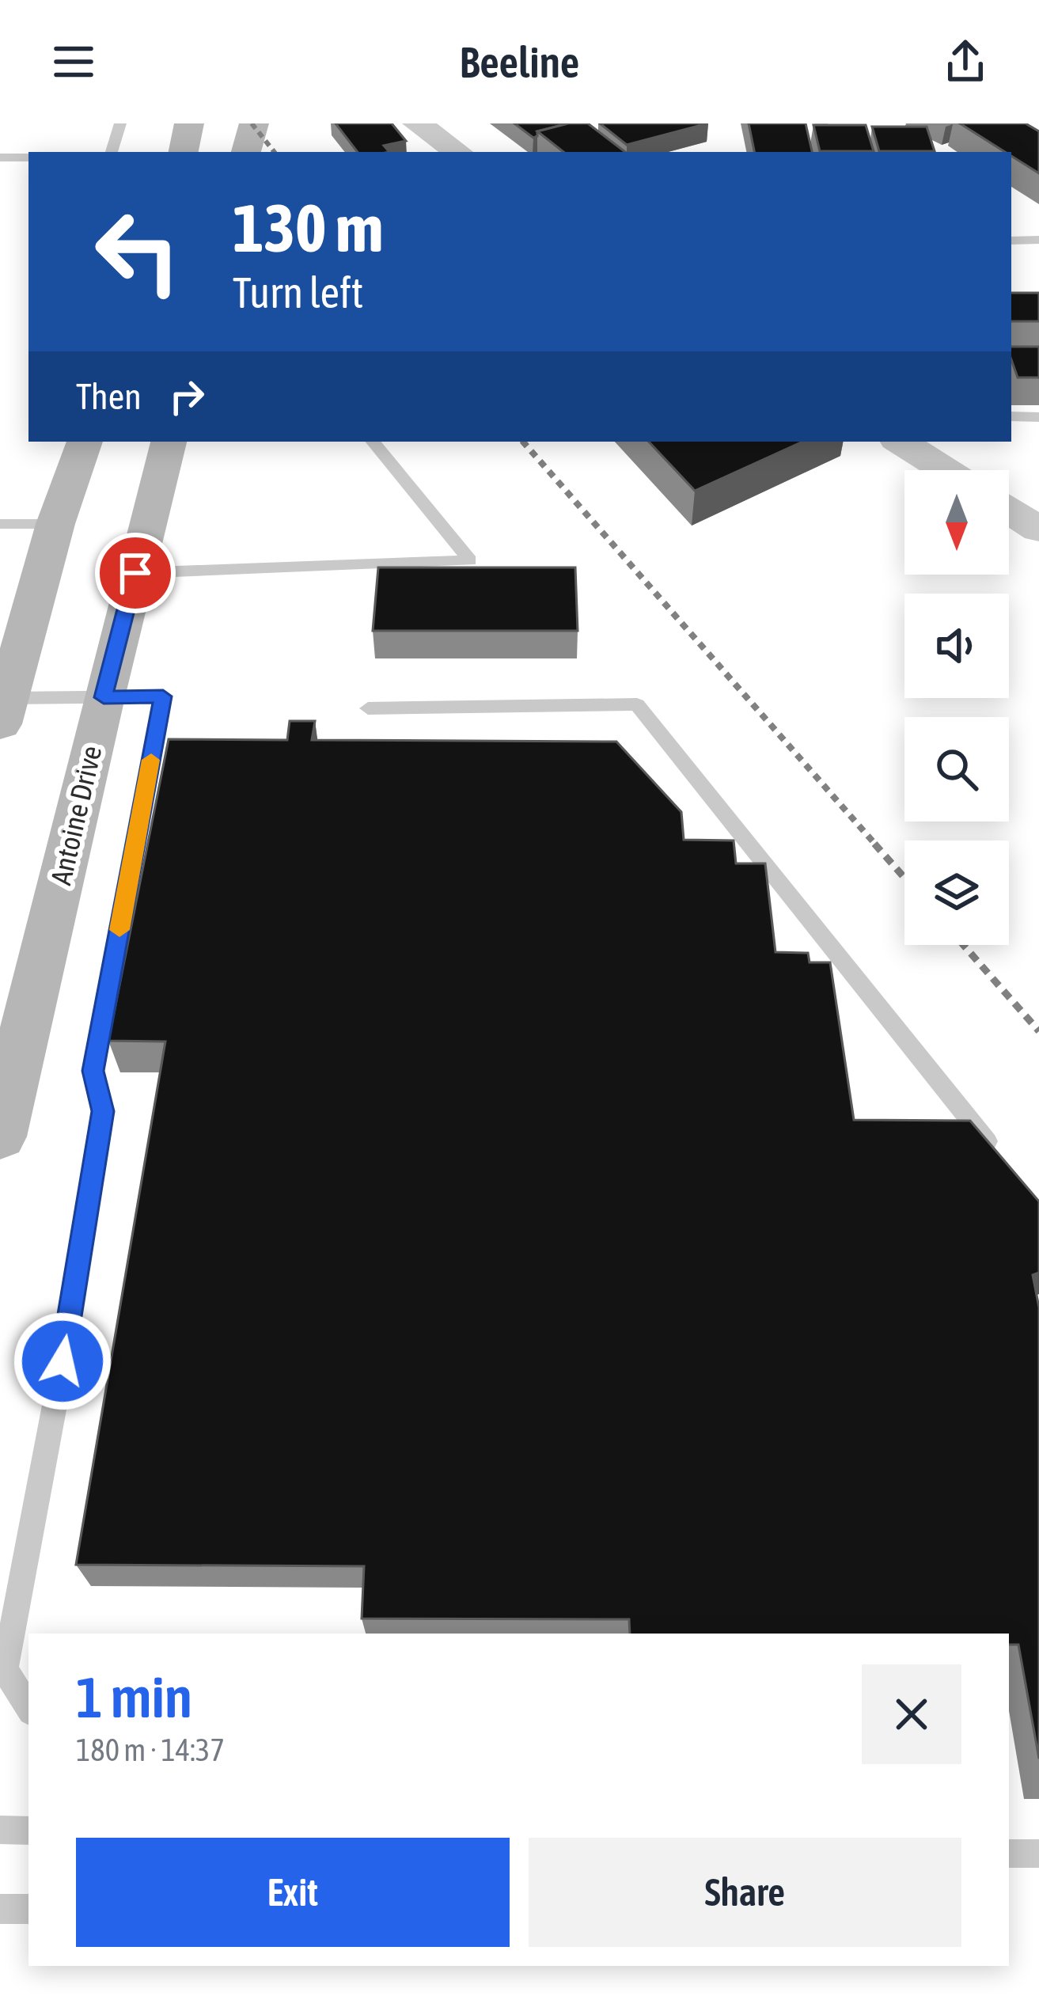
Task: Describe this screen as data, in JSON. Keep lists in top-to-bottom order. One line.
{"streets":{"main road":["Antoine Drive"]},"north":"bottom","page":{"header":"Beeline","turn":["130 m","Turn left"],"then":"Then","heading":["1 min","180 m · 14:37"],"buttons":["Exit","Share"]}}
